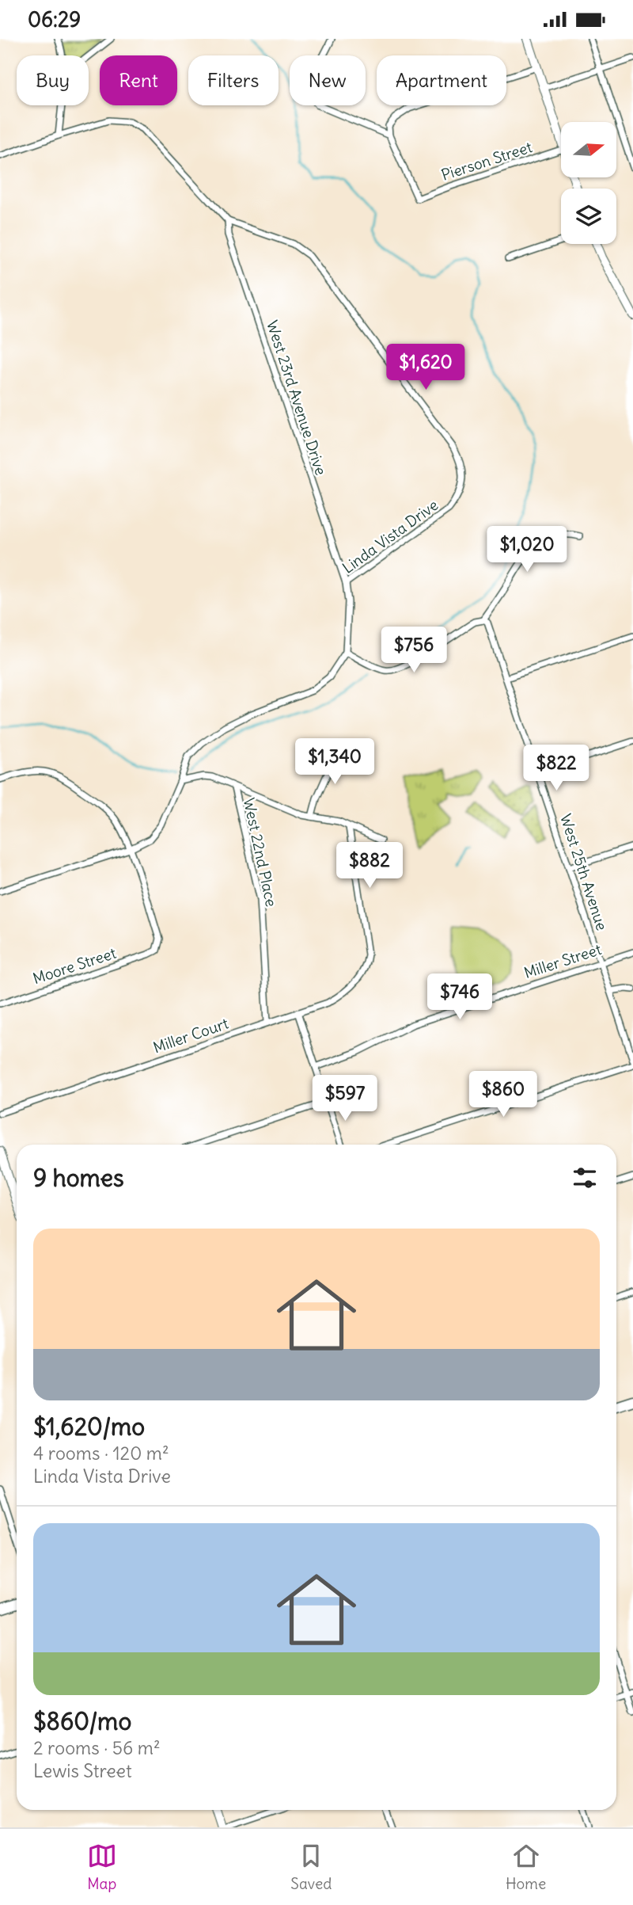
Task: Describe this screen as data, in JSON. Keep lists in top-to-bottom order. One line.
{"streets":{"street":["Pierson Street","West 23rd Avenue Drive","Linda Vista Drive","West 22nd Place","West 25th Avenue","Miller Street","Moore Street","Miller Court"]},"crossings":[["West 23rd Avenue Drive","Linda Vista Drive"],["West 22nd Place","Miller Court"],["West 25th Avenue","Miller Street"]],"north":"right","page":{"status":"06:29","chip":["Buy","Rent","Filters","New","Apartment"],"price":["$1,620","$1,020","$756","$1,340","$822","$882","$746","$860","$597"],"heading":"9 homes","list":[{"name":"$1,620/mo","note":"4 rooms · 120 m² · Linda Vista Drive"},{"name":"$860/mo","note":"2 rooms · 56 m² · Lewis Street"}],"tabs":["Map","Saved","Home"]}}
